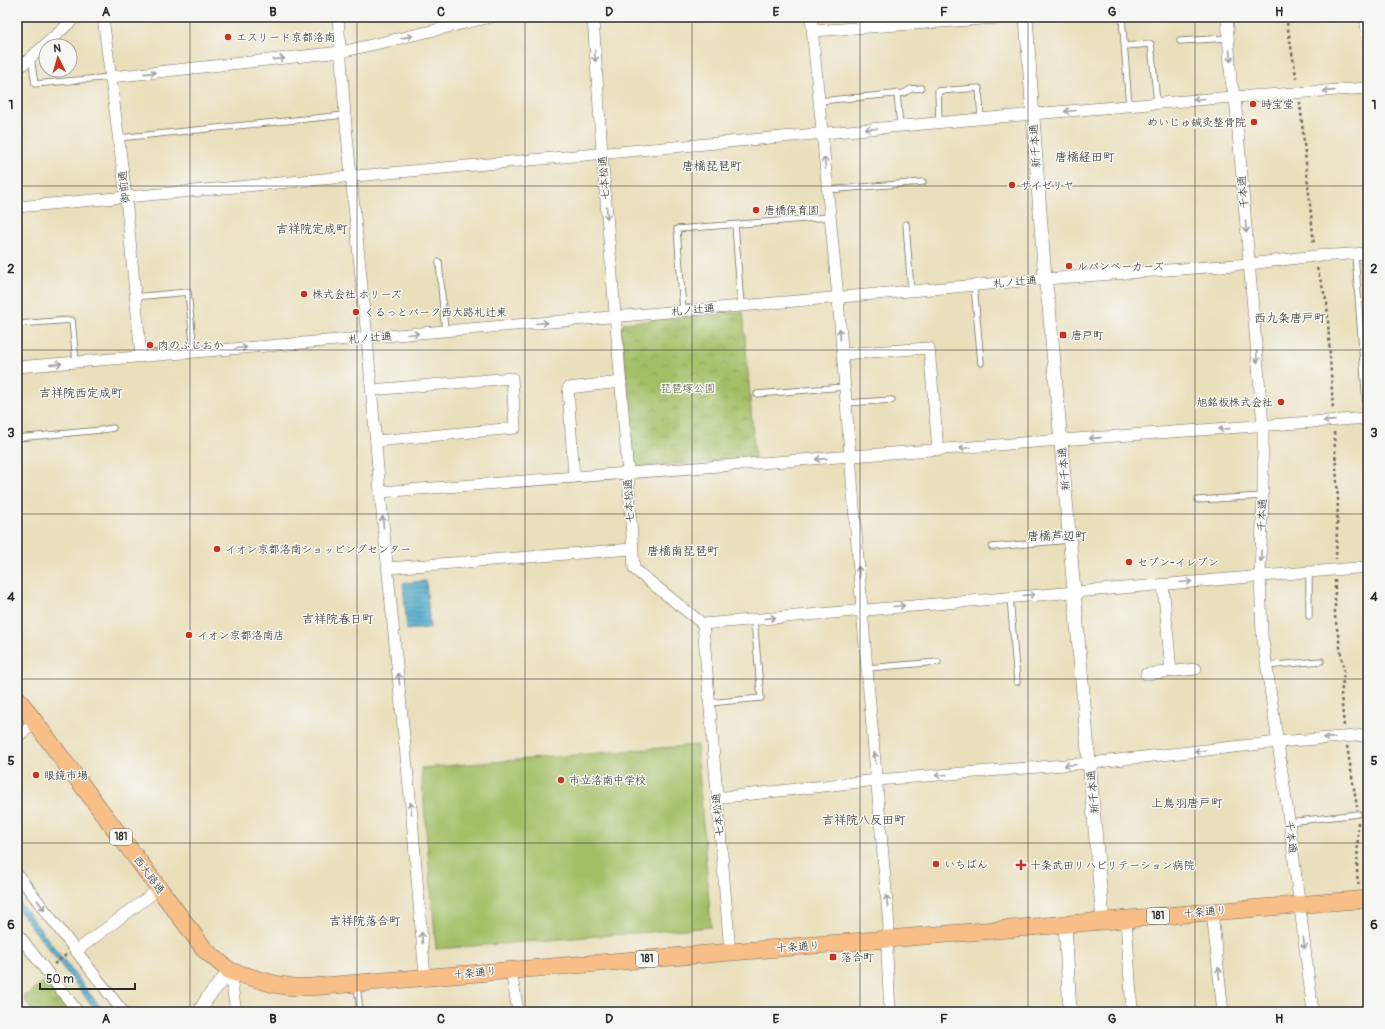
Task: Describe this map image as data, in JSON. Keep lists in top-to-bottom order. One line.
{"streets":{"main road":["181","西大路通","十条通り"],"street":["新千本通","七本松通","御前通","千本通","札ノ辻通"]},"crossings":[["新千本通","札ノ辻通"],["新千本通","十条通り"],["七本松通","札ノ辻通"],["七本松通","十条通り"],["御前通","札ノ辻通"],["千本通","札ノ辻通"],["千本通","十条通り"],["西大路通","十条通り"]],"one_way":["千本通","札ノ辻通"],"districts":["唐橋経田町","唐橋琵琶町","吉祥院定成町","西九条唐戸町","吉祥院西定成町","唐橋芦辺町","唐橋南琵琶町","吉祥院春日町","上鳥羽唐戸町","吉祥院八反田町","吉祥院落合町"],"parks":["琵琶塚公園"],"places":{"other":["エスリード京都洛南","時宝堂","めいじゅ鍼灸整骨院","サイゼリヤ","唐橋保育園","ルパンベーカーズ","株式会社 ホリーズ","くるっとパーク西大路札辻東","肉のふじおか","旭銘板株式会社","イオン京都洛南ショッピングセンター","セブン-イレブン","イオン京都洛南店","眼鏡市場","市立洛南中学校","いちばん"],"transit":["唐戸町","落合町"],"health":["十条武田リハビリテーション病院"]},"scale_bar":"50 m","north":"top","grid":{"columns":["A","B","C","D","E","F","G","H"],"rows":["1","2","3","4","5","6"]}}
